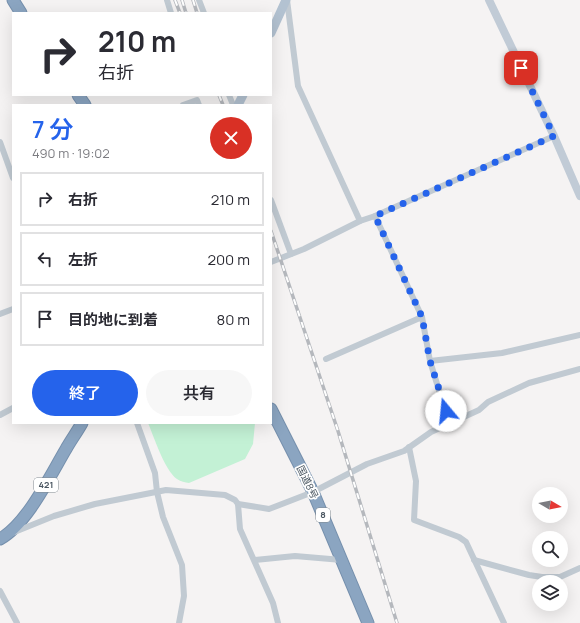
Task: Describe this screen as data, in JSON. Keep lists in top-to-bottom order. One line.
{"streets":{"highway":["国道8号","421","8"]},"north":"right","page":{"turn":["210 m","右折"],"heading":["7 分","490 m · 19:02"],"list":[{"name":"右折","value":"210 m"},{"name":"左折","value":"200 m"},{"name":"目的地に到着","value":"80 m"}],"buttons":["終了","共有"]}}
